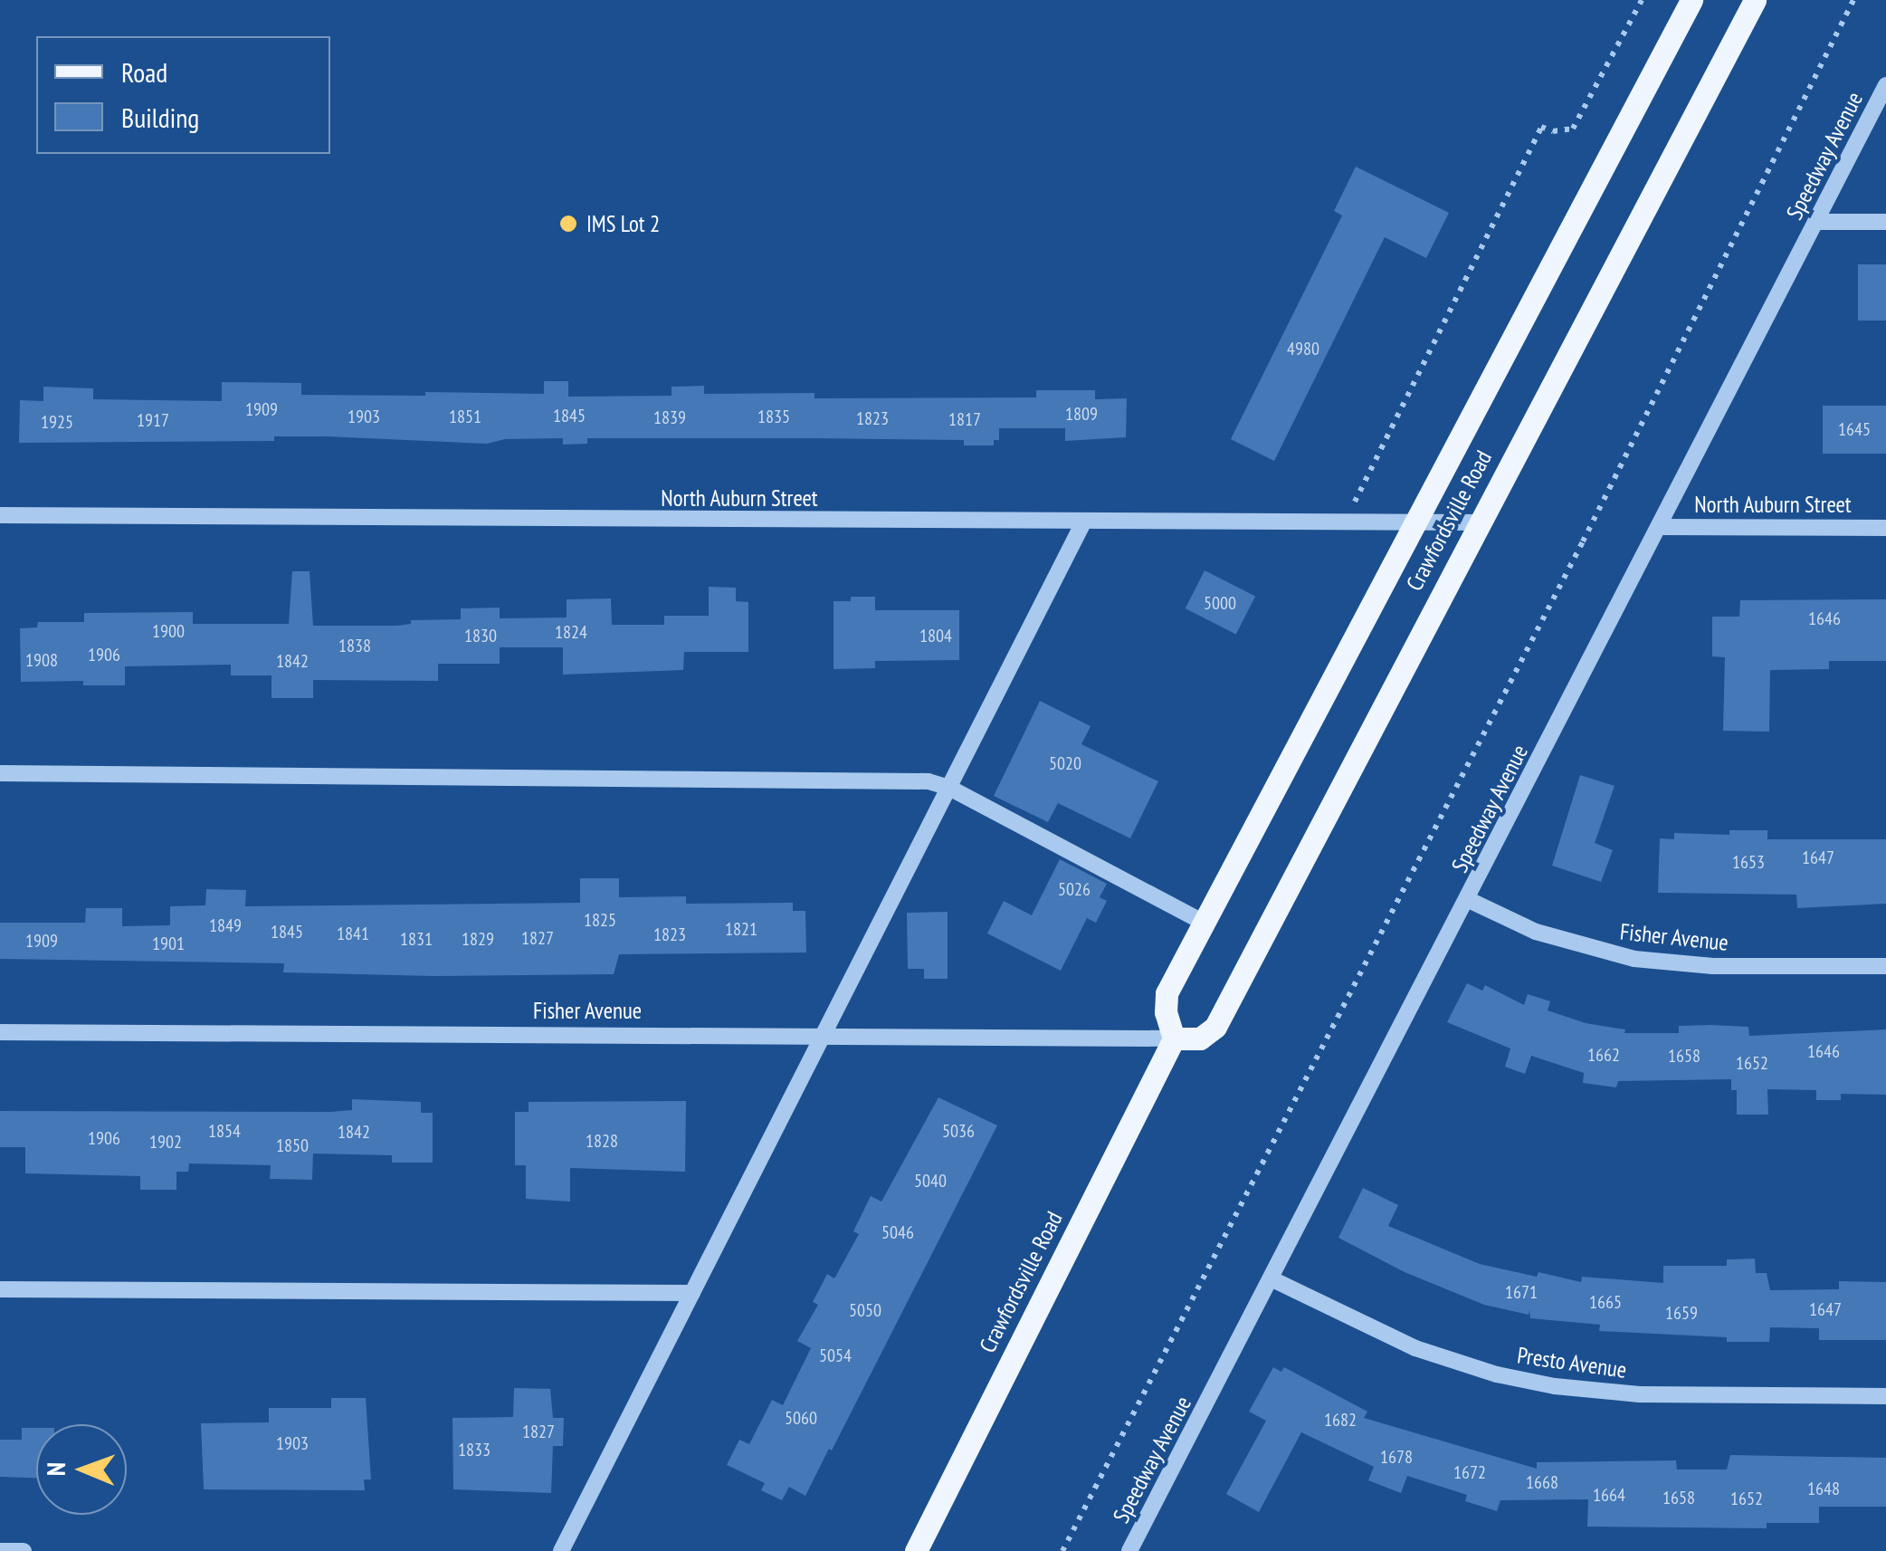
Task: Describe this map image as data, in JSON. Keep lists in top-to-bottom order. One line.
{"streets":{"main road":["Crawfordsville Road"],"street":["Speedway Avenue","North Auburn Street","Fisher Avenue","Presto Avenue"]},"crossings":[["Speedway Avenue","North Auburn Street"],["Speedway Avenue","Fisher Avenue"],["Speedway Avenue","Presto Avenue"],["North Auburn Street","Crawfordsville Road"],["Crawfordsville Road","Fisher Avenue"]],"places":["IMS Lot 2"],"house_numbers":["4980","1909","1809","1845","1903","1851","1835","1839","1823","1817","1917","1925","1645","5000","1646","1900","1824","1830","1804","1838","1906","1908","1842","5020","1647","1653","5026","1825","1849","1821","1845","1841","1823","1827","1831","1829","1909","1901","1646","1662","1658","1652","1854","5036","1842","1906","1828","1902","1850","5040","5046","1671","1665","1647","5050","1659","5054","5060","1682","1827","1903","1833","1678","1672","1668","1648","1664","1658","1652"],"legend":["Road","Building"],"north":"left"}
